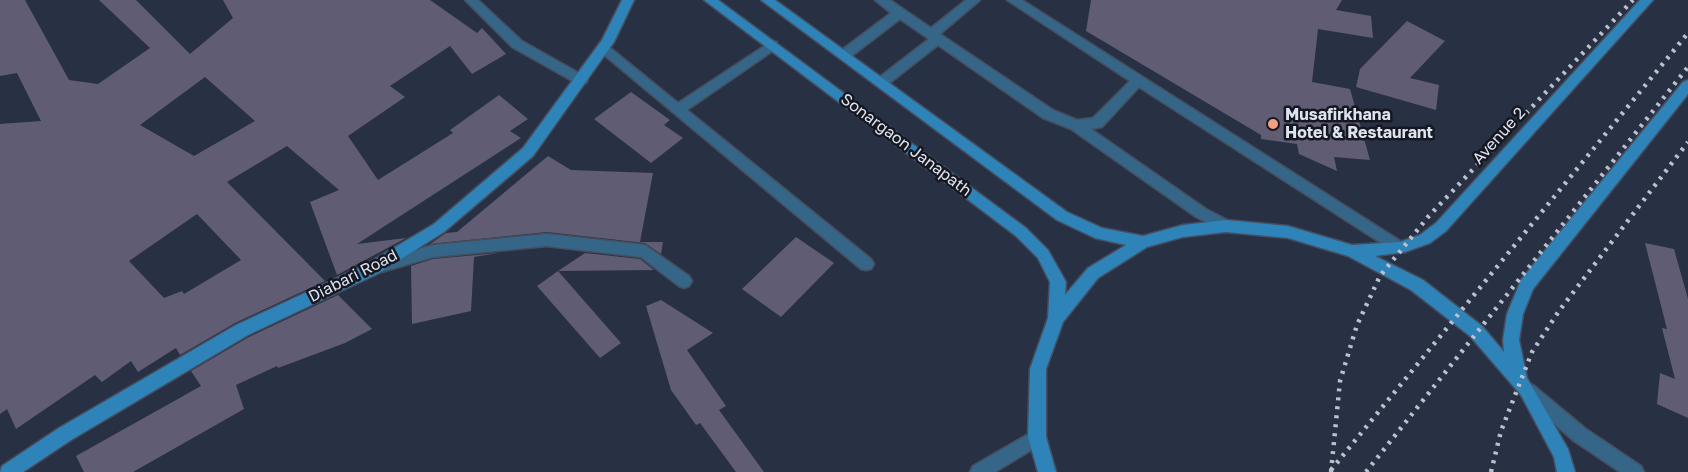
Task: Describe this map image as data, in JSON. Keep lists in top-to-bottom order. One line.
{"streets":{"main road":["Avenue 2","Sonargaon Janapath","Diabari Road"]},"crossings":[["Avenue 2","Sonargaon Janapath"]],"places":["Musafirkhana Hotel & Restaurant"]}
